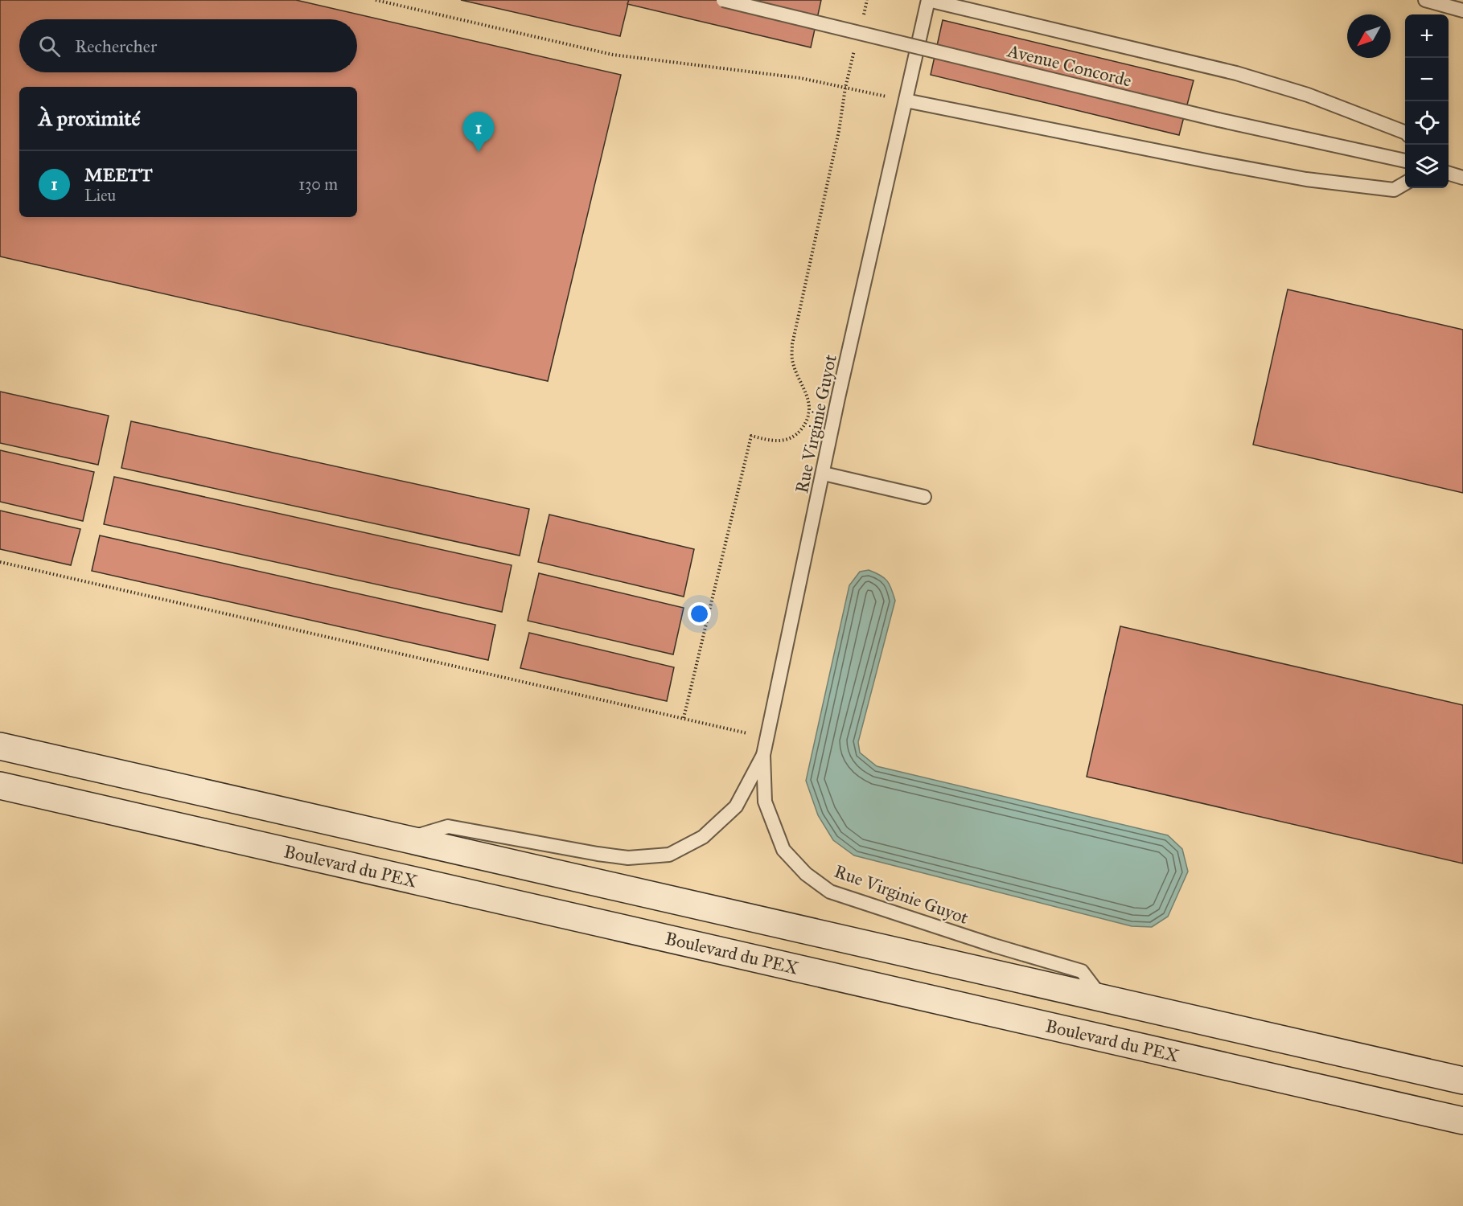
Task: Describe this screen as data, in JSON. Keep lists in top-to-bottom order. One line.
{"streets":{"main road":["Boulevard du PEX"],"lane":["Avenue Concorde","Rue Virginie Guyot"]},"crossings":[["Avenue Concorde","Rue Virginie Guyot"],["Rue Virginie Guyot","Boulevard du PEX"]],"north":"bottom left","page":{"map_buttons":["+","−"],"search":"Rechercher","heading":"À proximité","pins":"1","list":[{"mark":"1","name":"MEETT","note":"Lieu","value":"130 m"}]}}
